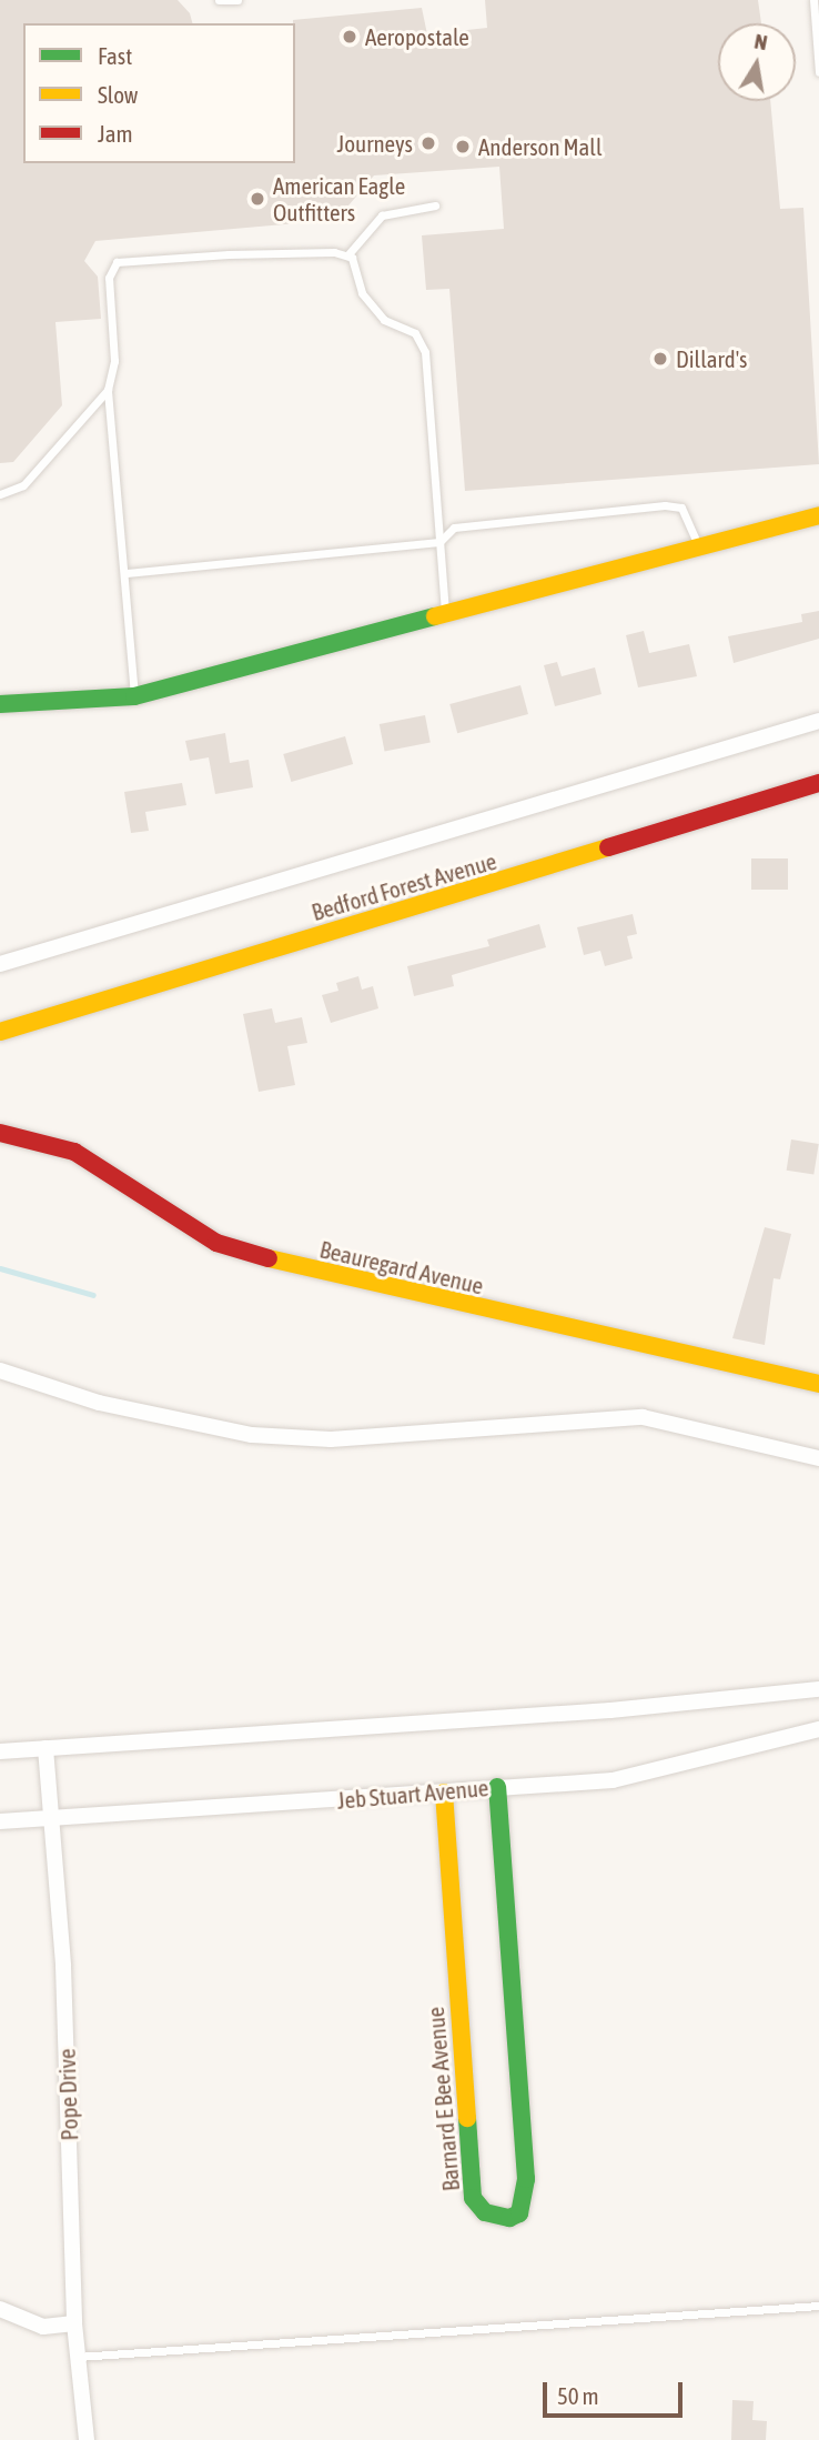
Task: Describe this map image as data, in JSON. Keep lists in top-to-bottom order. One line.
{"streets":{"street":["Bedford Forest Avenue","Beauregard Avenue","Jeb Stuart Avenue","Pope Drive","Barnard E Bee Avenue"]},"crossings":[["Jeb Stuart Avenue","Pope Drive"],["Jeb Stuart Avenue","Barnard E Bee Avenue"]],"places":["Aeropostale","Journeys","Anderson Mall","American Eagle Outfitters","Dillard's"],"legend":["Fast","Slow","Jam"],"scale_bar":"50 m","north":"top"}
